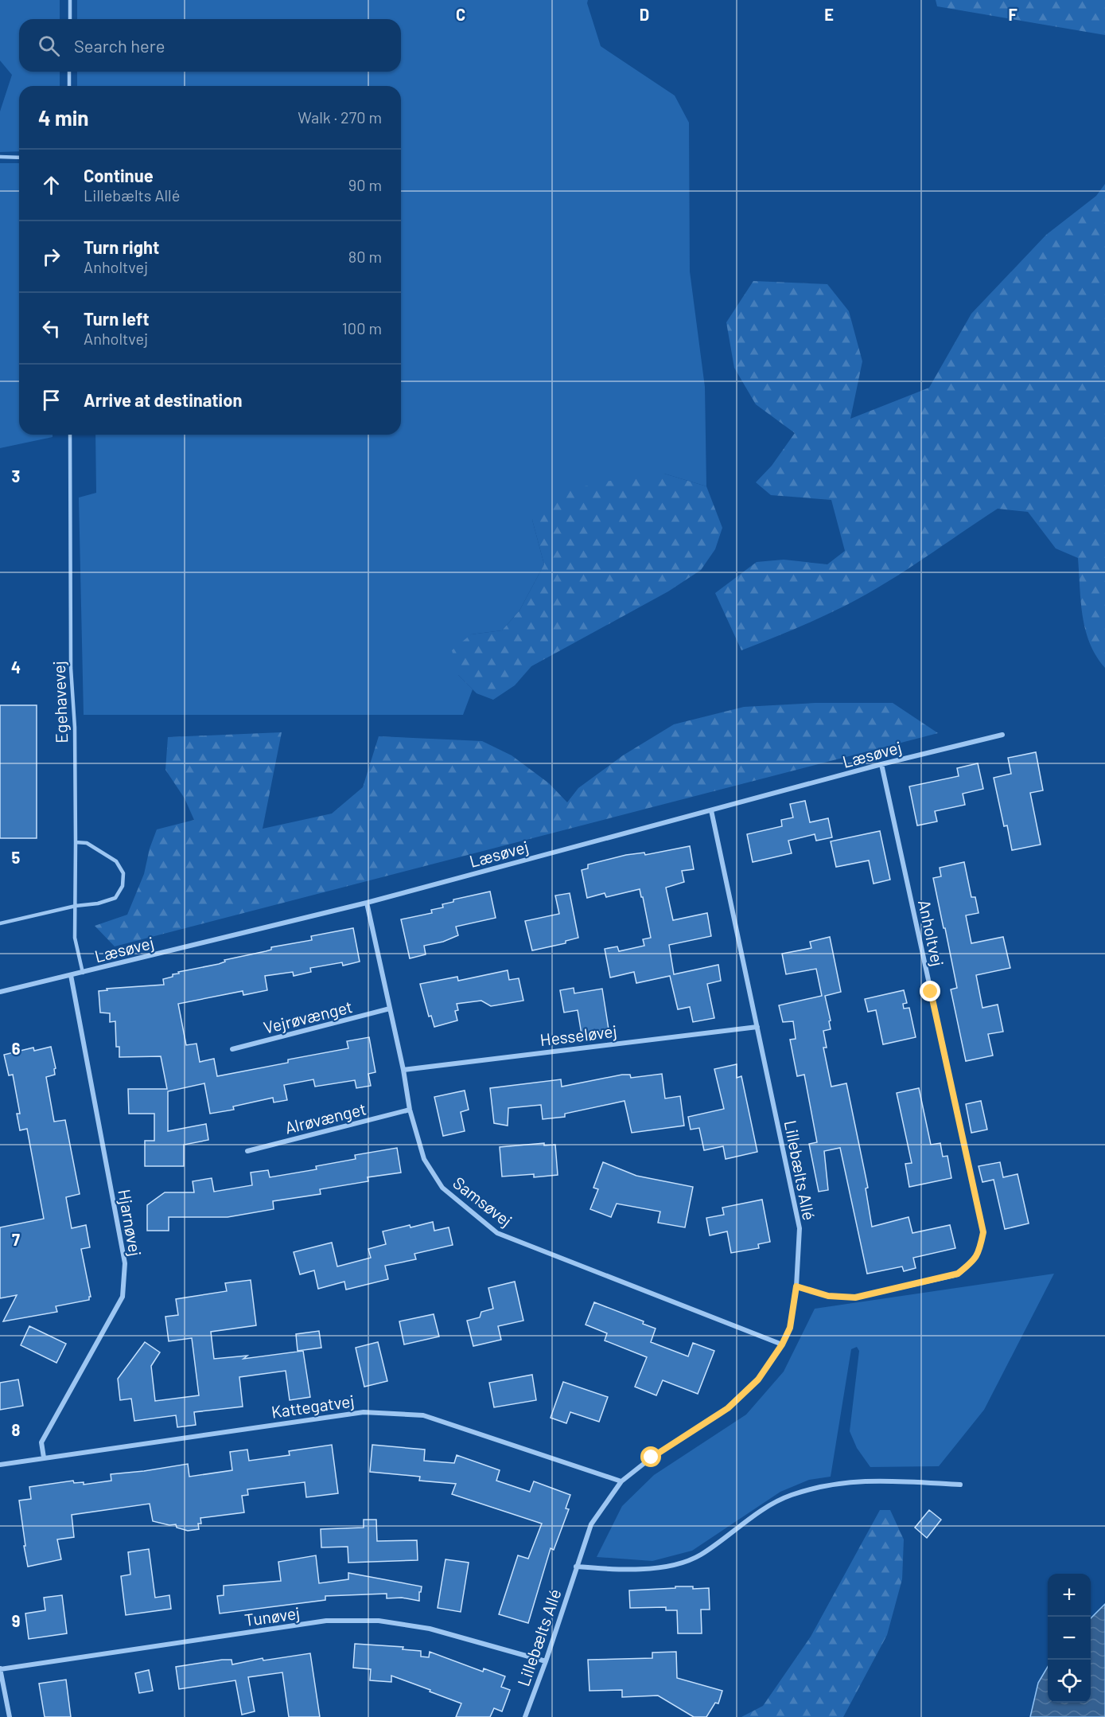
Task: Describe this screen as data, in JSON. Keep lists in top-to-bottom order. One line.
{"streets":{"street":["Læsøvej","Anholtvej","Vejrøvænget","Hesseløvej","Alrøvænget","Lillebælts Allé","Samsøvej","Hjarnøvej","Kattegatvej","Tunøvej"],"lane":["Egehavevej"]},"crossings":[["Egehavevej","Læsøvej"],["Læsøvej","Anholtvej"],["Læsøvej","Lillebælts Allé"],["Læsøvej","Samsøvej"],["Læsøvej","Hjarnøvej"],["Anholtvej","Lillebælts Allé"],["Vejrøvænget","Samsøvej"],["Hesseløvej","Lillebælts Allé"],["Hesseløvej","Samsøvej"],["Alrøvænget","Samsøvej"],["Lillebælts Allé","Samsøvej"],["Lillebælts Allé","Kattegatvej"],["Lillebælts Allé","Tunøvej"],["Hjarnøvej","Kattegatvej"]],"page":{"search":"Search here","heading":["4 min","Walk · 270 m"],"list":[["Continue","Lillebælts Allé","90 m"],["Turn right","Anholtvej","80 m"],["Turn left","Anholtvej","100 m"],"Arrive at destination"],"map_buttons":["+","−"]},"grid":{"columns":["C","D","E","F"],"rows":["3","4","5","6","7","8","9"]}}
